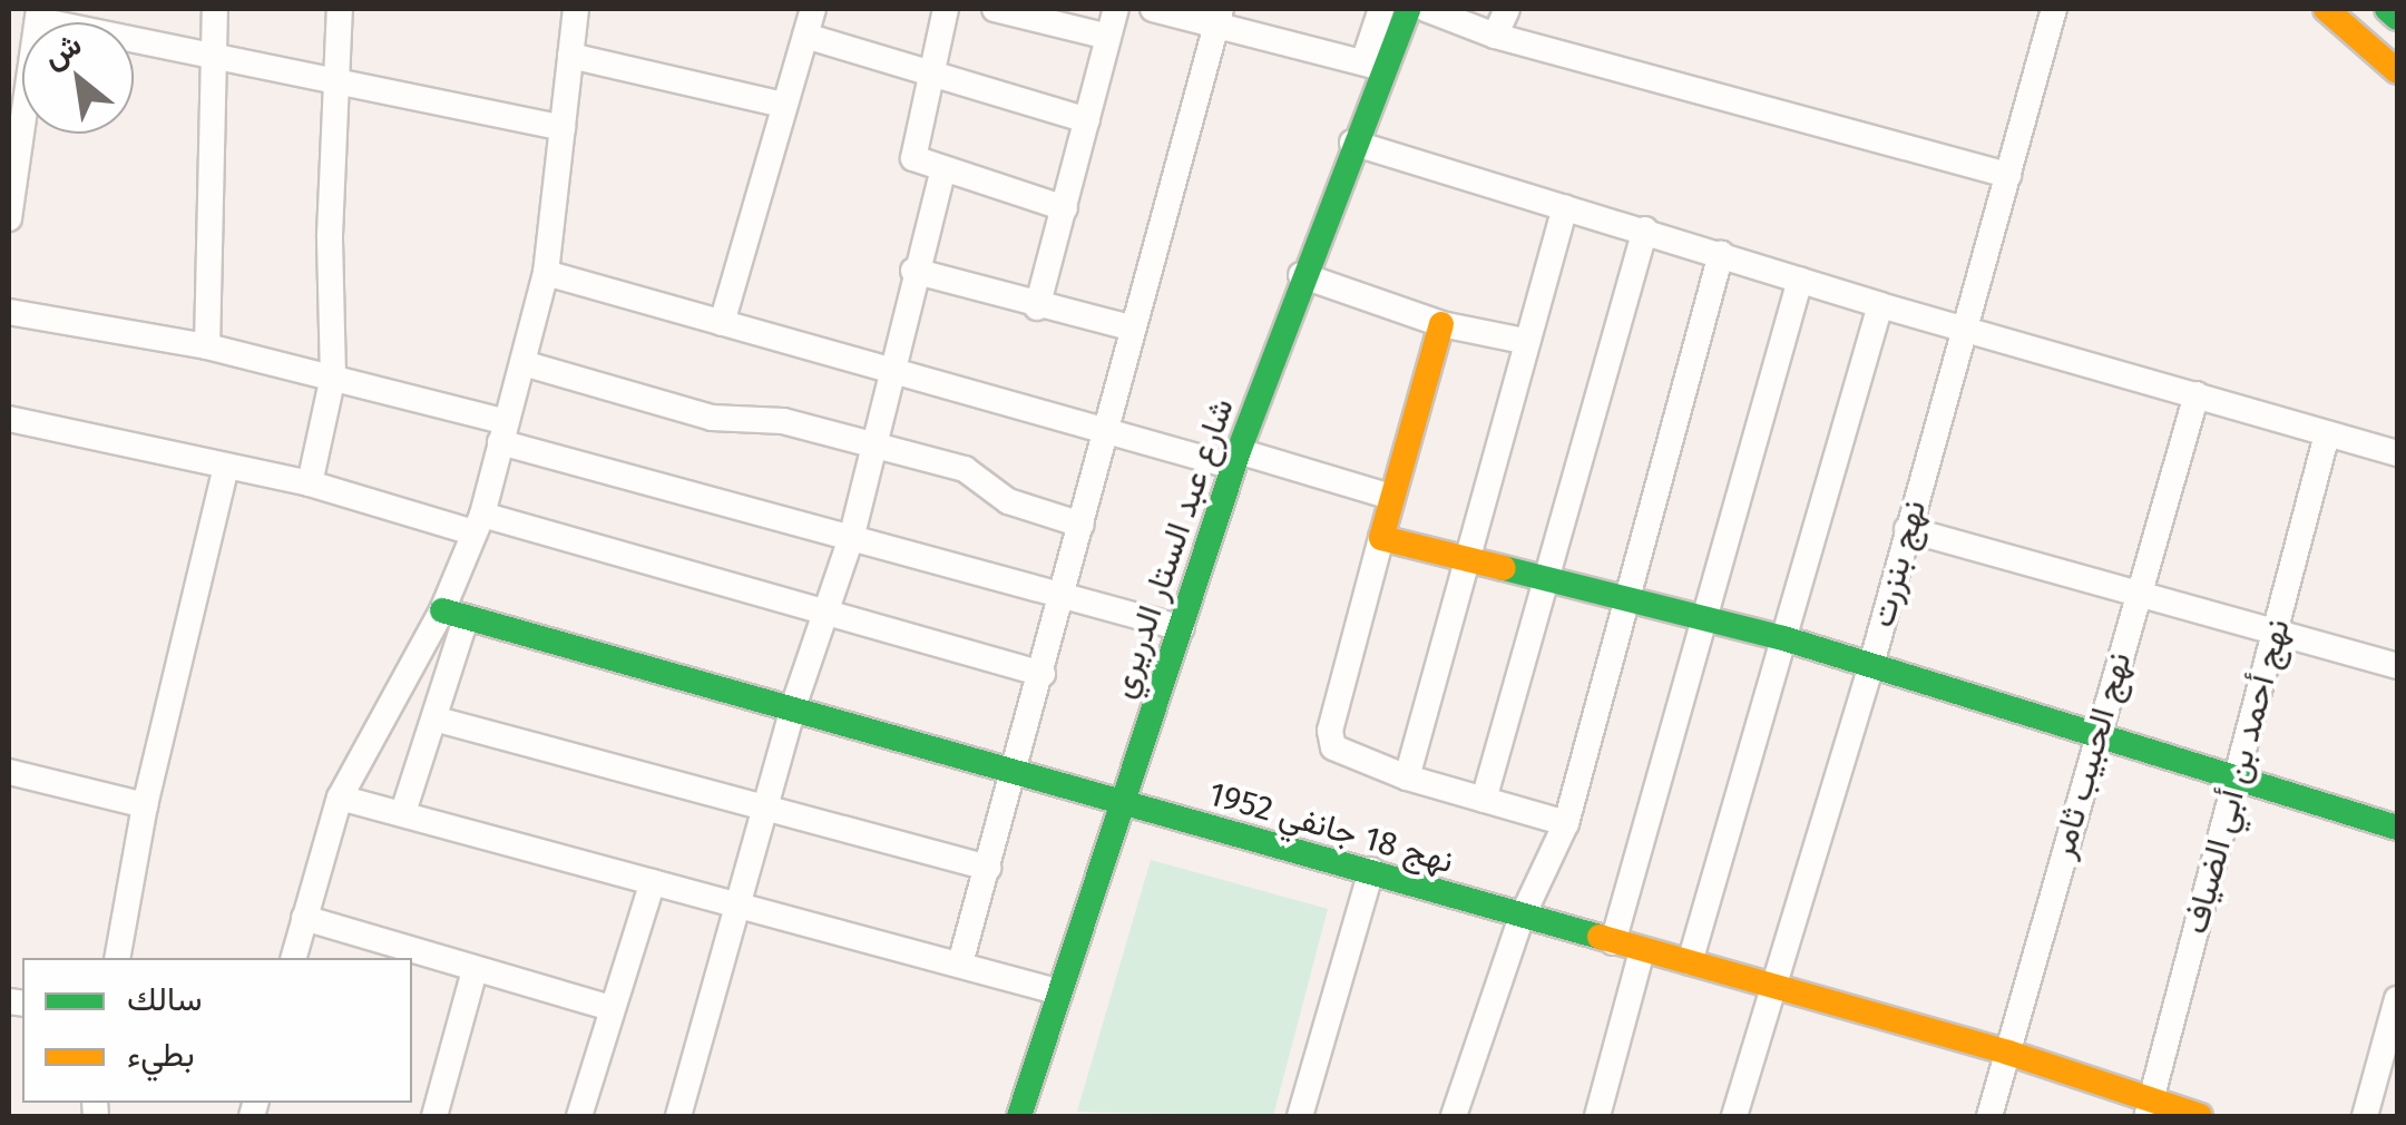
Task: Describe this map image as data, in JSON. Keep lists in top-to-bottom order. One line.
{"streets":{"street":["شارع عبد الستار الدريري","نهج بنزرت","نهج الحبيب ثامر","نهج أحمد بن أبي الضياف","نهج 18 جانفي 1952"]},"crossings":[["شارع عبد الستار الدريري","نهج 18 جانفي 1952"],["نهج بنزرت","نهج 18 جانفي 1952"],["نهج الحبيب ثامر","نهج 18 جانفي 1952"],["نهج أحمد بن أبي الضياف","نهج 18 جانفي 1952"]],"legend":["سالك","بطيء"],"north":"top left"}
